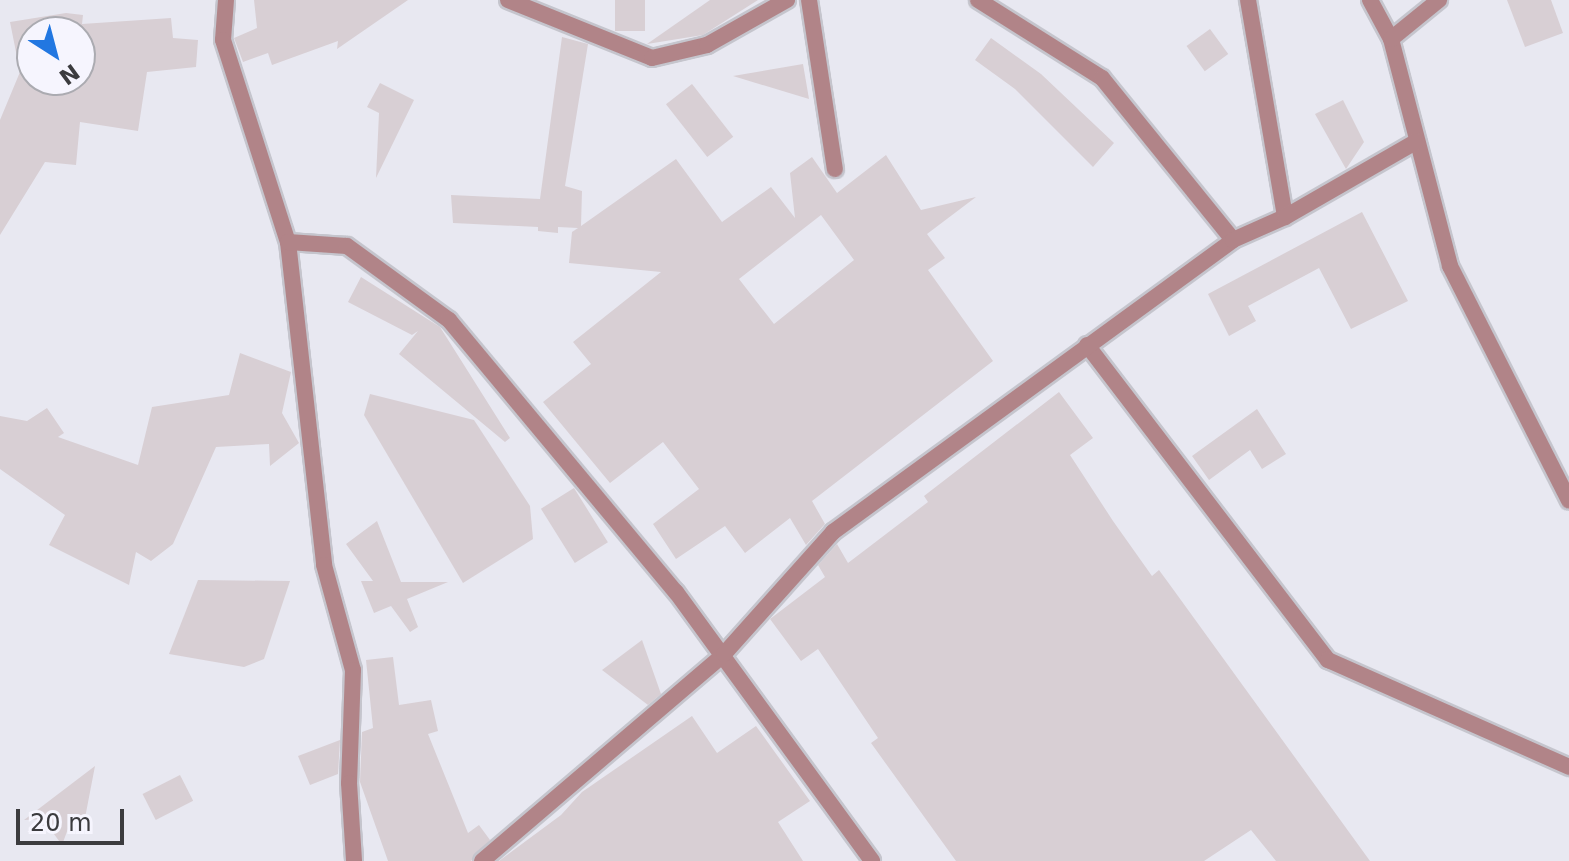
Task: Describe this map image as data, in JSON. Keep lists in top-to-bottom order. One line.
{"scale_bar":"20 m","north":"bottom right"}
